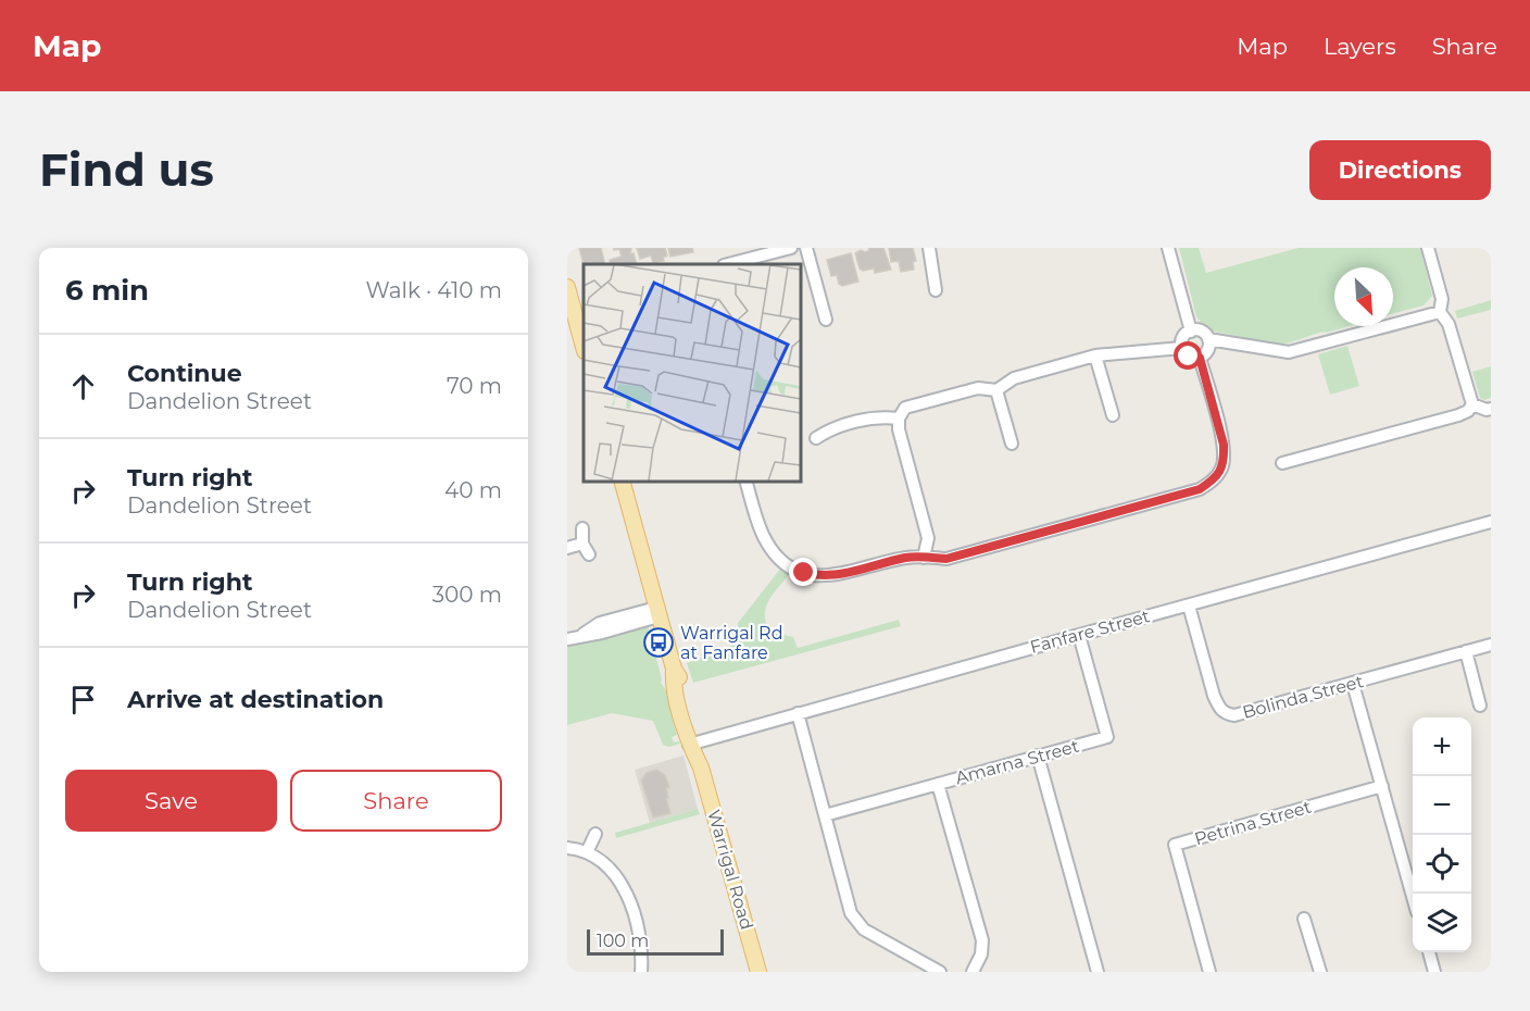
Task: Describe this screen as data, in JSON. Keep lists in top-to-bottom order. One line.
{"streets":{"main road":["Warrigal Road"],"street":["Fanfare Street","Bolinda Street","Amarna Street","Petrina Street"]},"crossings":[["Fanfare Street","Bolinda Street"],["Fanfare Street","Amarna Street"],["Fanfare Street","Warrigal Road"]],"places":{"bus stop":["Warrigal Rd at Fanfare"]},"scale_bar":"100 m","north":"bottom right","page":{"header":"Map","nav":["Map","Layers","Share"],"buttons":["Directions",["Save","Share"]],"title":"Find us","heading":["6 min","Walk · 410 m"],"list":[["Continue","Dandelion Street","70 m"],["Turn right","Dandelion Street","40 m"],["Turn right","Dandelion Street","300 m"],"Arrive at destination"],"map_buttons":["+","−"],"scale":"100 m"}}
